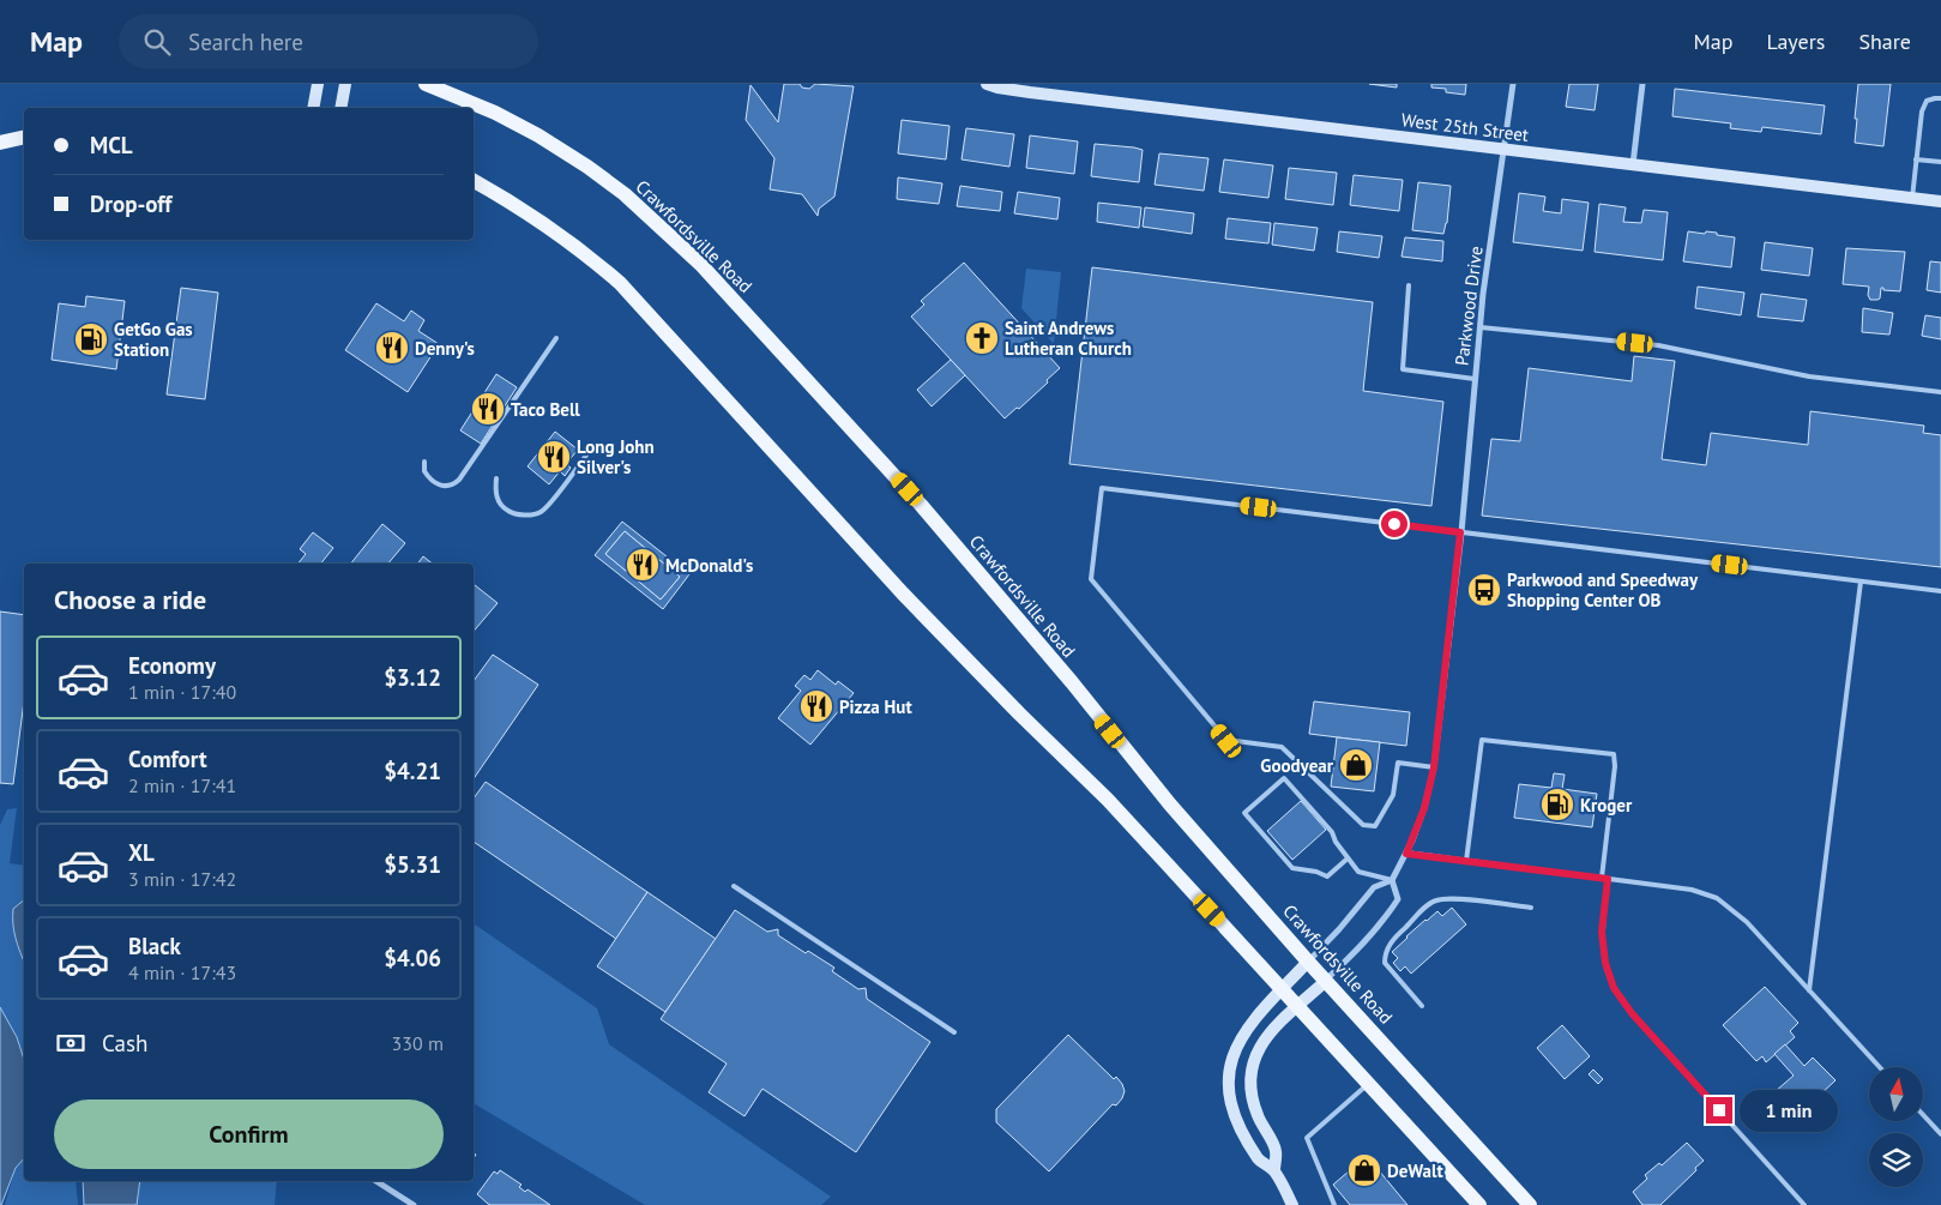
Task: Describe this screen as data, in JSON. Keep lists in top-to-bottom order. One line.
{"streets":{"main road":["Crawfordsville Road"],"street":["West 25th Street","Parkwood Drive"]},"crossings":[["West 25th Street","Parkwood Drive"]],"places":{"church":["Saint Andrews Lutheran Church"],"fuel station":["GetGo Gas Station","Kroger"],"restaurant":["Denny's","Taco Bell","Long John Silver's","McDonald's","Pizza Hut"],"bus stop":["Parkwood and Speedway Shopping Center OB"],"shop":["Goodyear","DeWalt"]},"north":"top","page":{"header":"Map","search":"Search here","nav":["Map","Layers","Share"],"banner":["MCL","Drop-off"],"heading":"Choose a ride","list":[{"name":"Economy","note":"1 min · 17:40","value":"$3.12"},{"name":"Comfort","note":"2 min · 17:41","value":"$4.21"},{"name":"XL","note":"3 min · 17:42","value":"$5.31"},{"name":"Black","note":"4 min · 17:43","value":"$4.06"}],"pay":["Cash","330 m"],"buttons":"Confirm","bubble":"1 min"}}
